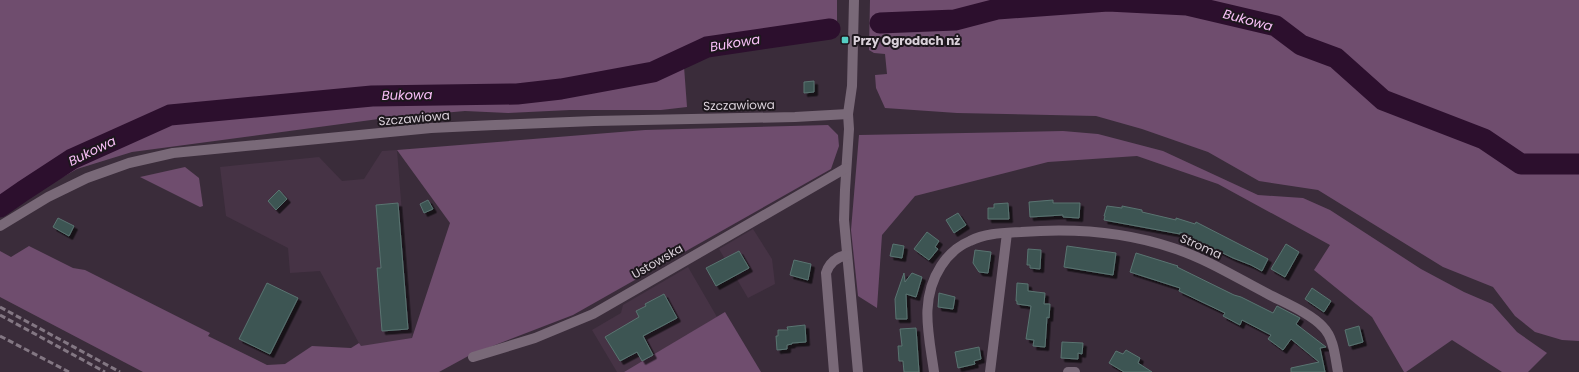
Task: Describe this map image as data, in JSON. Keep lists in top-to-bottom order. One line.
{"streets":{"street":["Szczawiowa","Stroma","Ustowska"]},"water":["Bukowa"],"places":{"transit":["Przy Ogrodach nż"]}}
